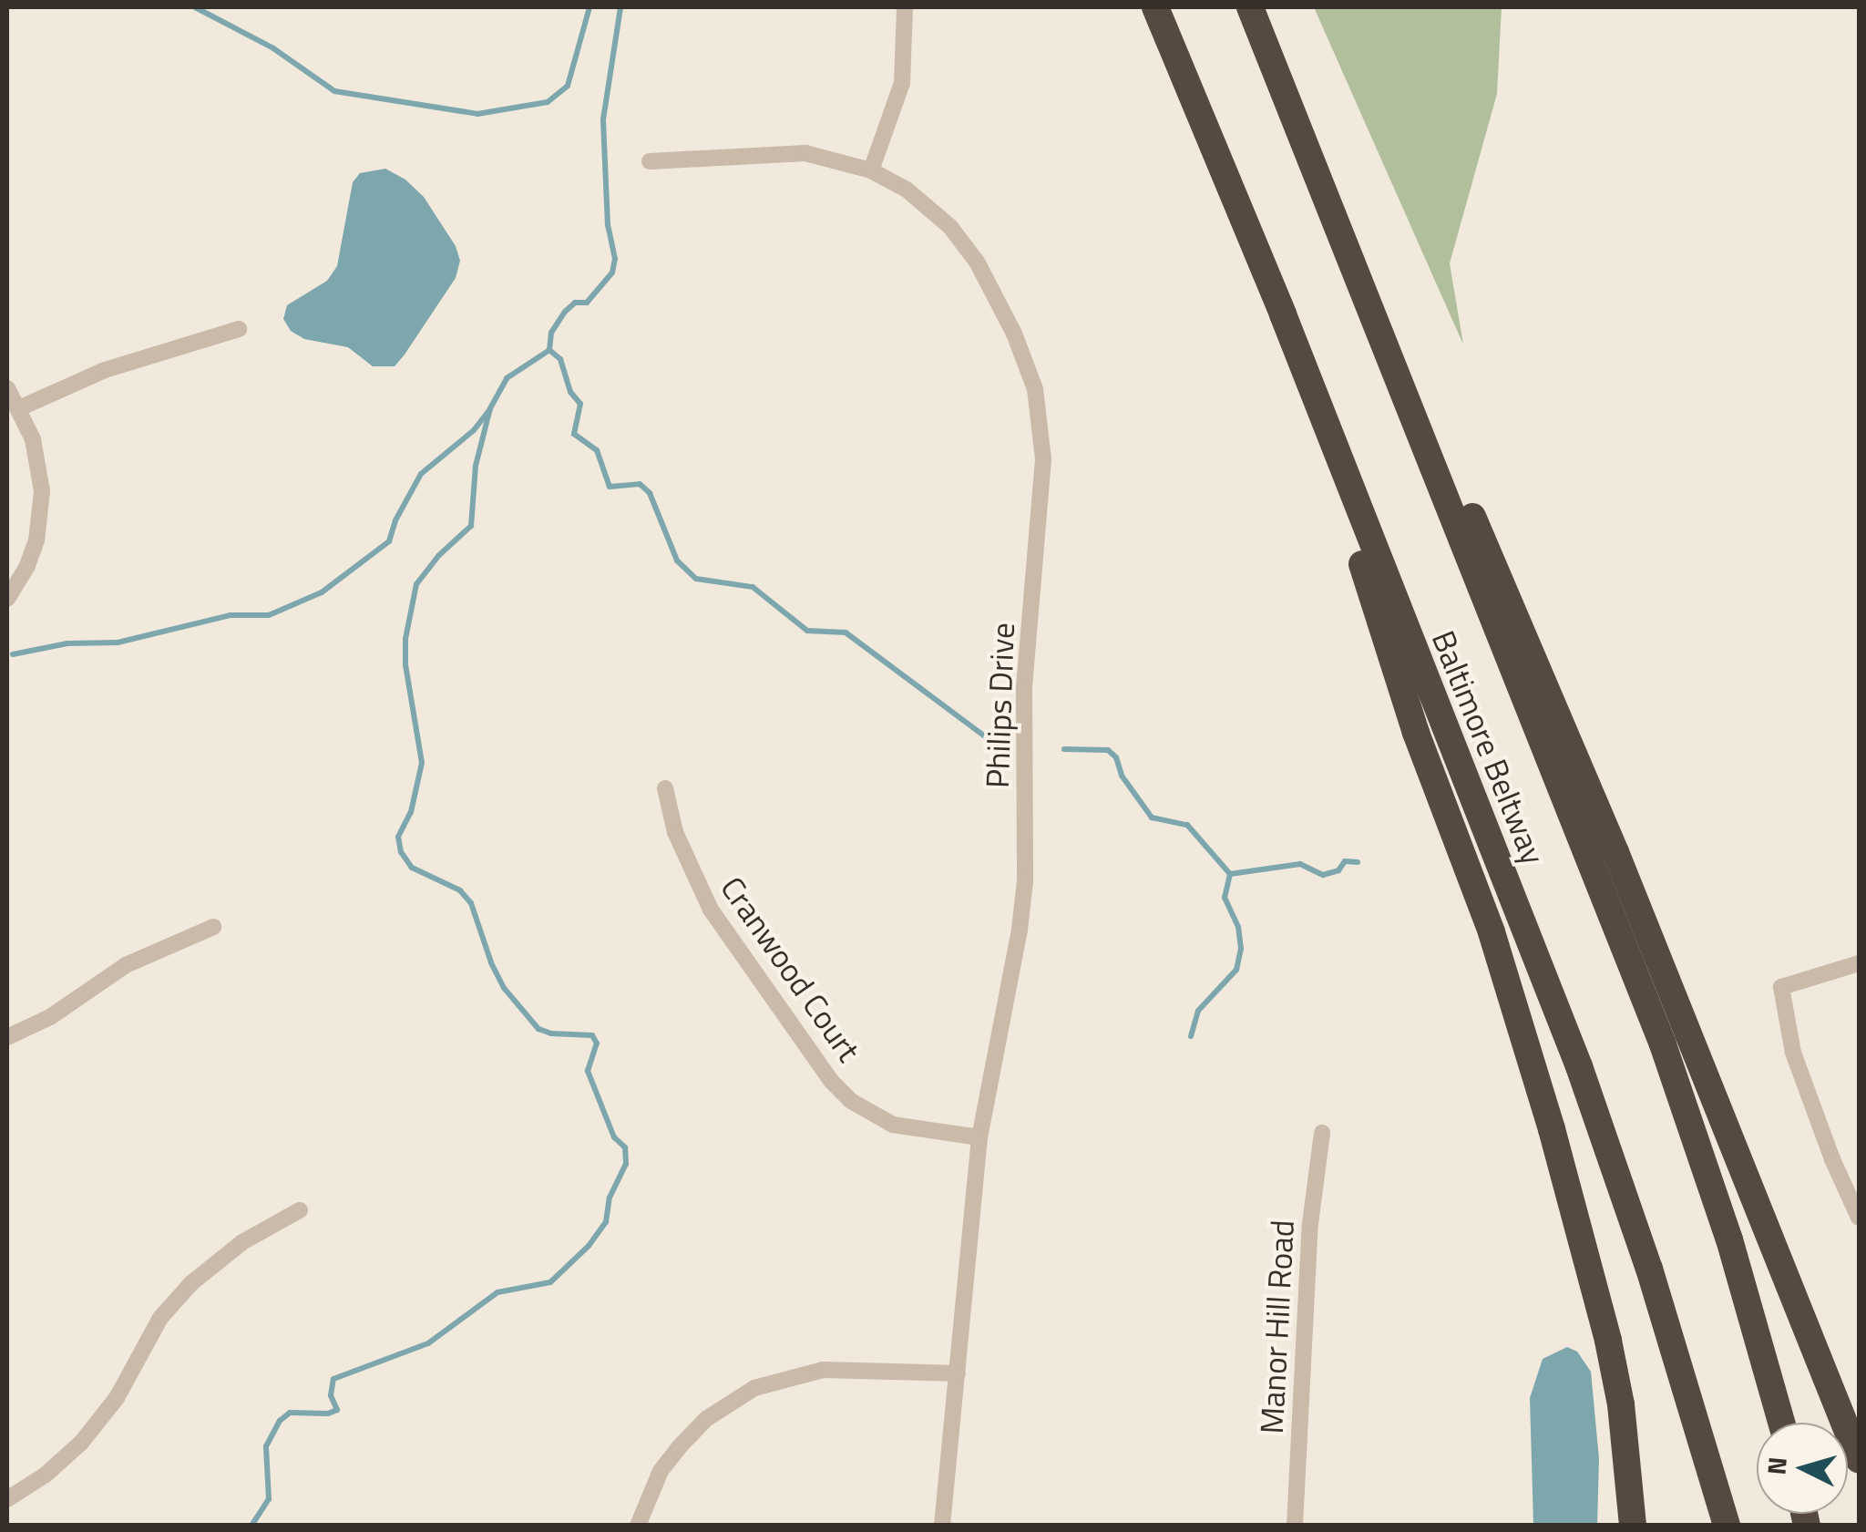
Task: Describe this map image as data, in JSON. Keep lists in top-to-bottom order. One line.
{"streets":{"highway":["Baltimore Beltway"],"street":["Philips Drive","Cranwood Court","Manor Hill Road"]},"crossings":[["Philips Drive","Cranwood Court"]],"north":"left"}
